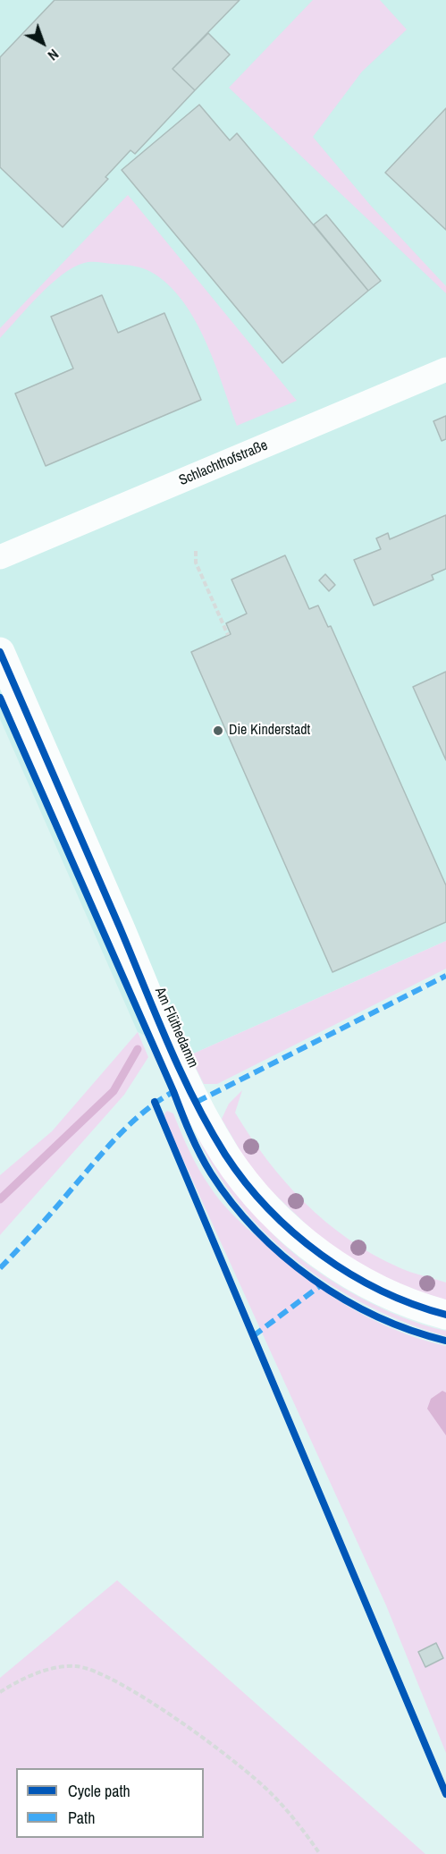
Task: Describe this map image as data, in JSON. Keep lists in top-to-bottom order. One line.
{"streets":{"main road":["Am Flüthedamm"],"street":["Schlachthofstraße"]},"places":["Die Kinderstadt"],"legend":["Cycle path","Path"],"north":"bottom right"}
